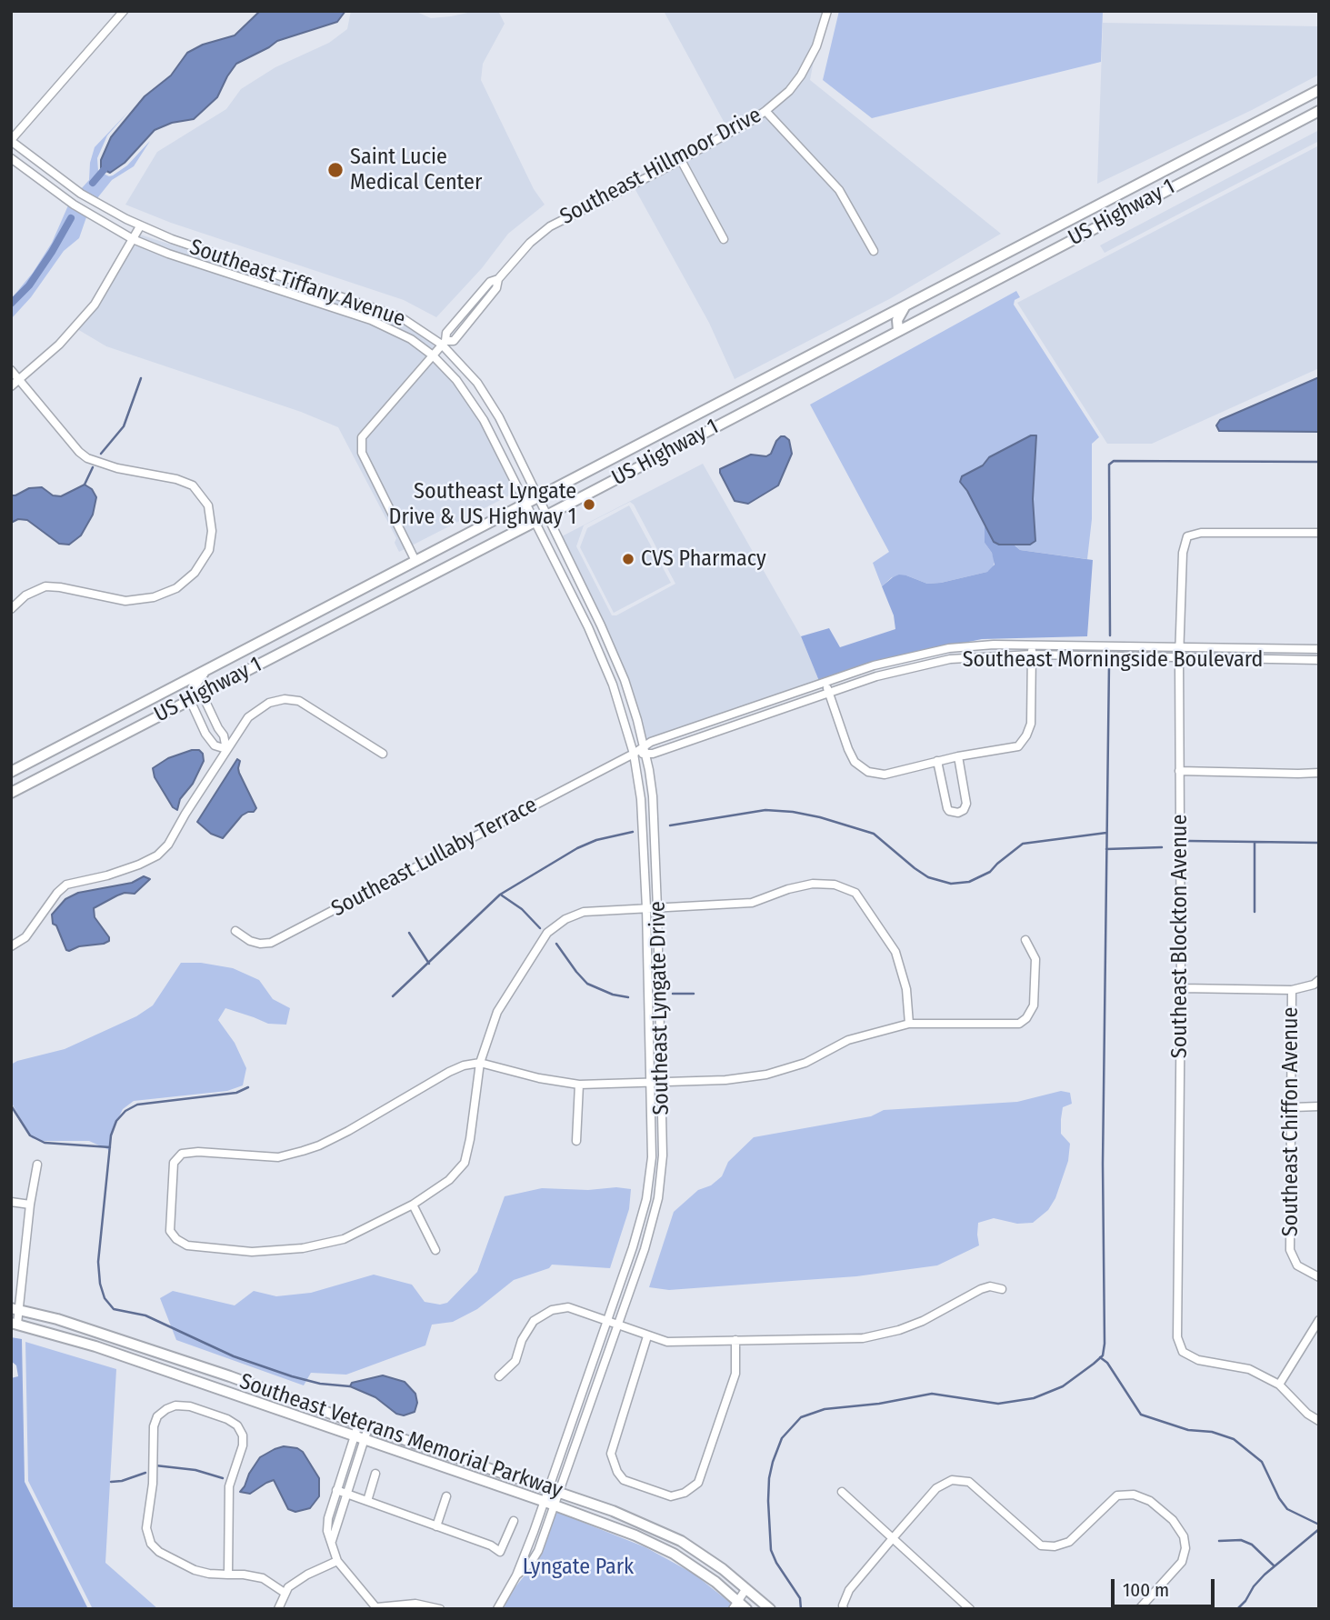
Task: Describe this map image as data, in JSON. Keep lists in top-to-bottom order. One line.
{"streets":{"main road":["US Highway 1","Southeast Veterans Memorial Parkway"],"street":["Southeast Hillmoor Drive","Southeast Tiffany Avenue","Southeast Morningside Boulevard","Southeast Lullaby Terrace","Southeast Blockton Avenue","Southeast Lyngate Drive","Southeast Chiffon Avenue"]},"crossings":[["Southeast Hillmoor Drive","US Highway 1"],["Southeast Hillmoor Drive","Southeast Tiffany Avenue"],["US Highway 1","Southeast Tiffany Avenue"],["US Highway 1","Southeast Lyngate Drive"],["Southeast Tiffany Avenue","Southeast Lyngate Drive"],["Southeast Morningside Boulevard","Southeast Lullaby Terrace"],["Southeast Morningside Boulevard","Southeast Blockton Avenue"],["Southeast Morningside Boulevard","Southeast Lyngate Drive"],["Southeast Lullaby Terrace","Southeast Lyngate Drive"],["Southeast Lyngate Drive","Southeast Veterans Memorial Parkway"]],"parks":["Lyngate Park"],"places":["Saint Lucie Medical Center","Southeast Lyngate Drive & US Highway 1","CVS Pharmacy"],"scale_bar":"100 m"}
